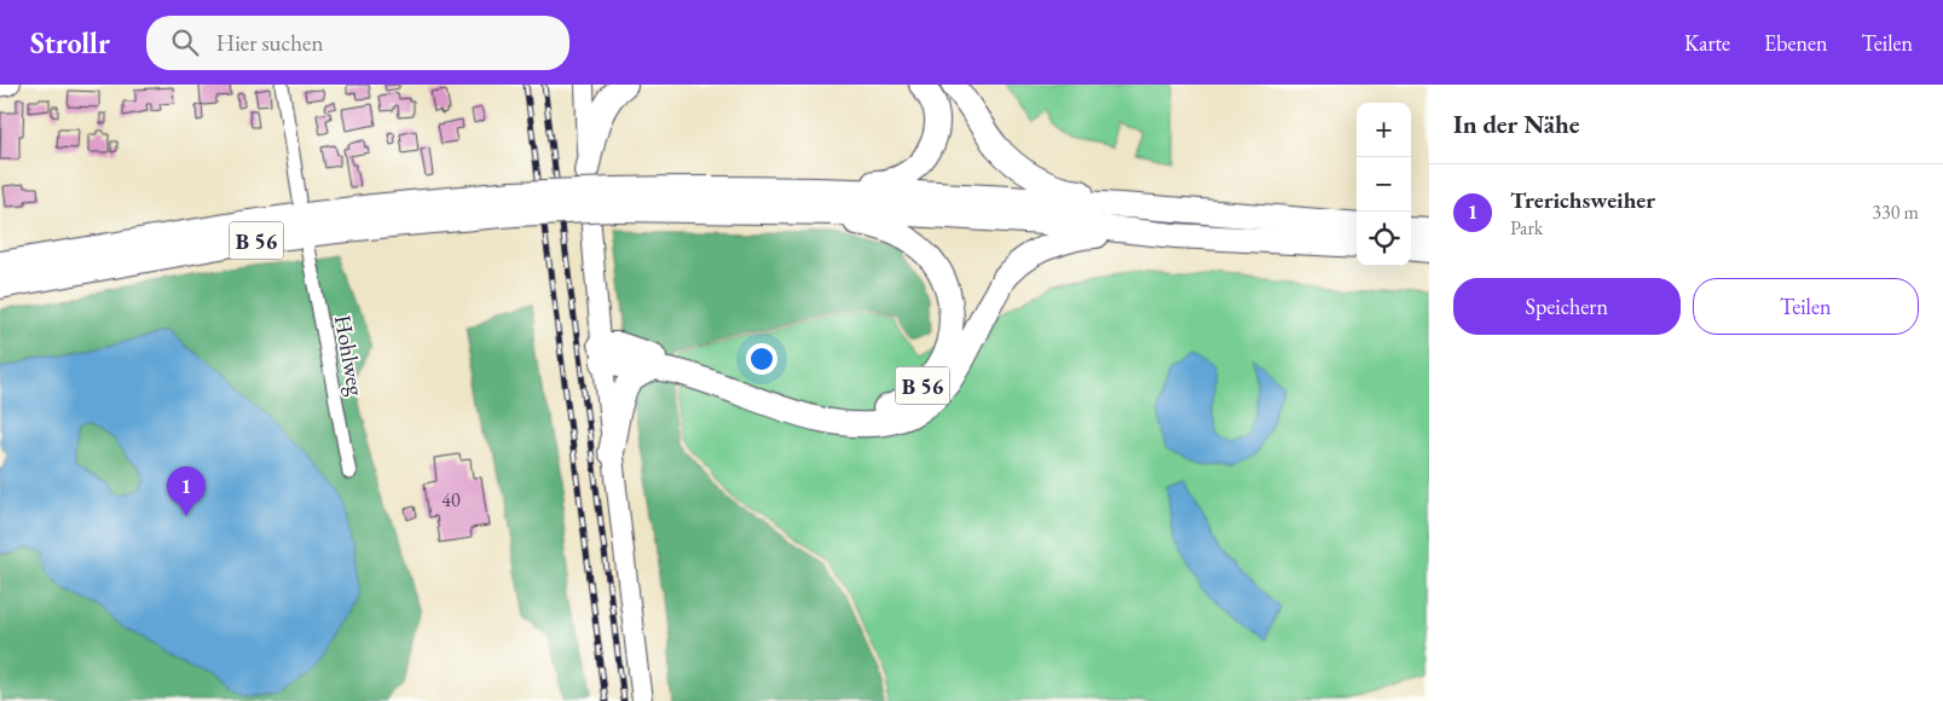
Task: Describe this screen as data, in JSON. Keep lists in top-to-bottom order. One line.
{"streets":{"highway":["B 56"],"street":["Hohlweg"]},"house_numbers":["40"],"page":{"header":"Strollr","search":"Hier suchen","nav":["Karte","Ebenen","Teilen"],"heading":"In der Nähe","map_buttons":["+","−"],"list":[{"mark":"1","name":"Trerichsweiher","note":"Park","value":"330 m"}],"buttons":["Speichern","Teilen"],"pins":"1"}}
